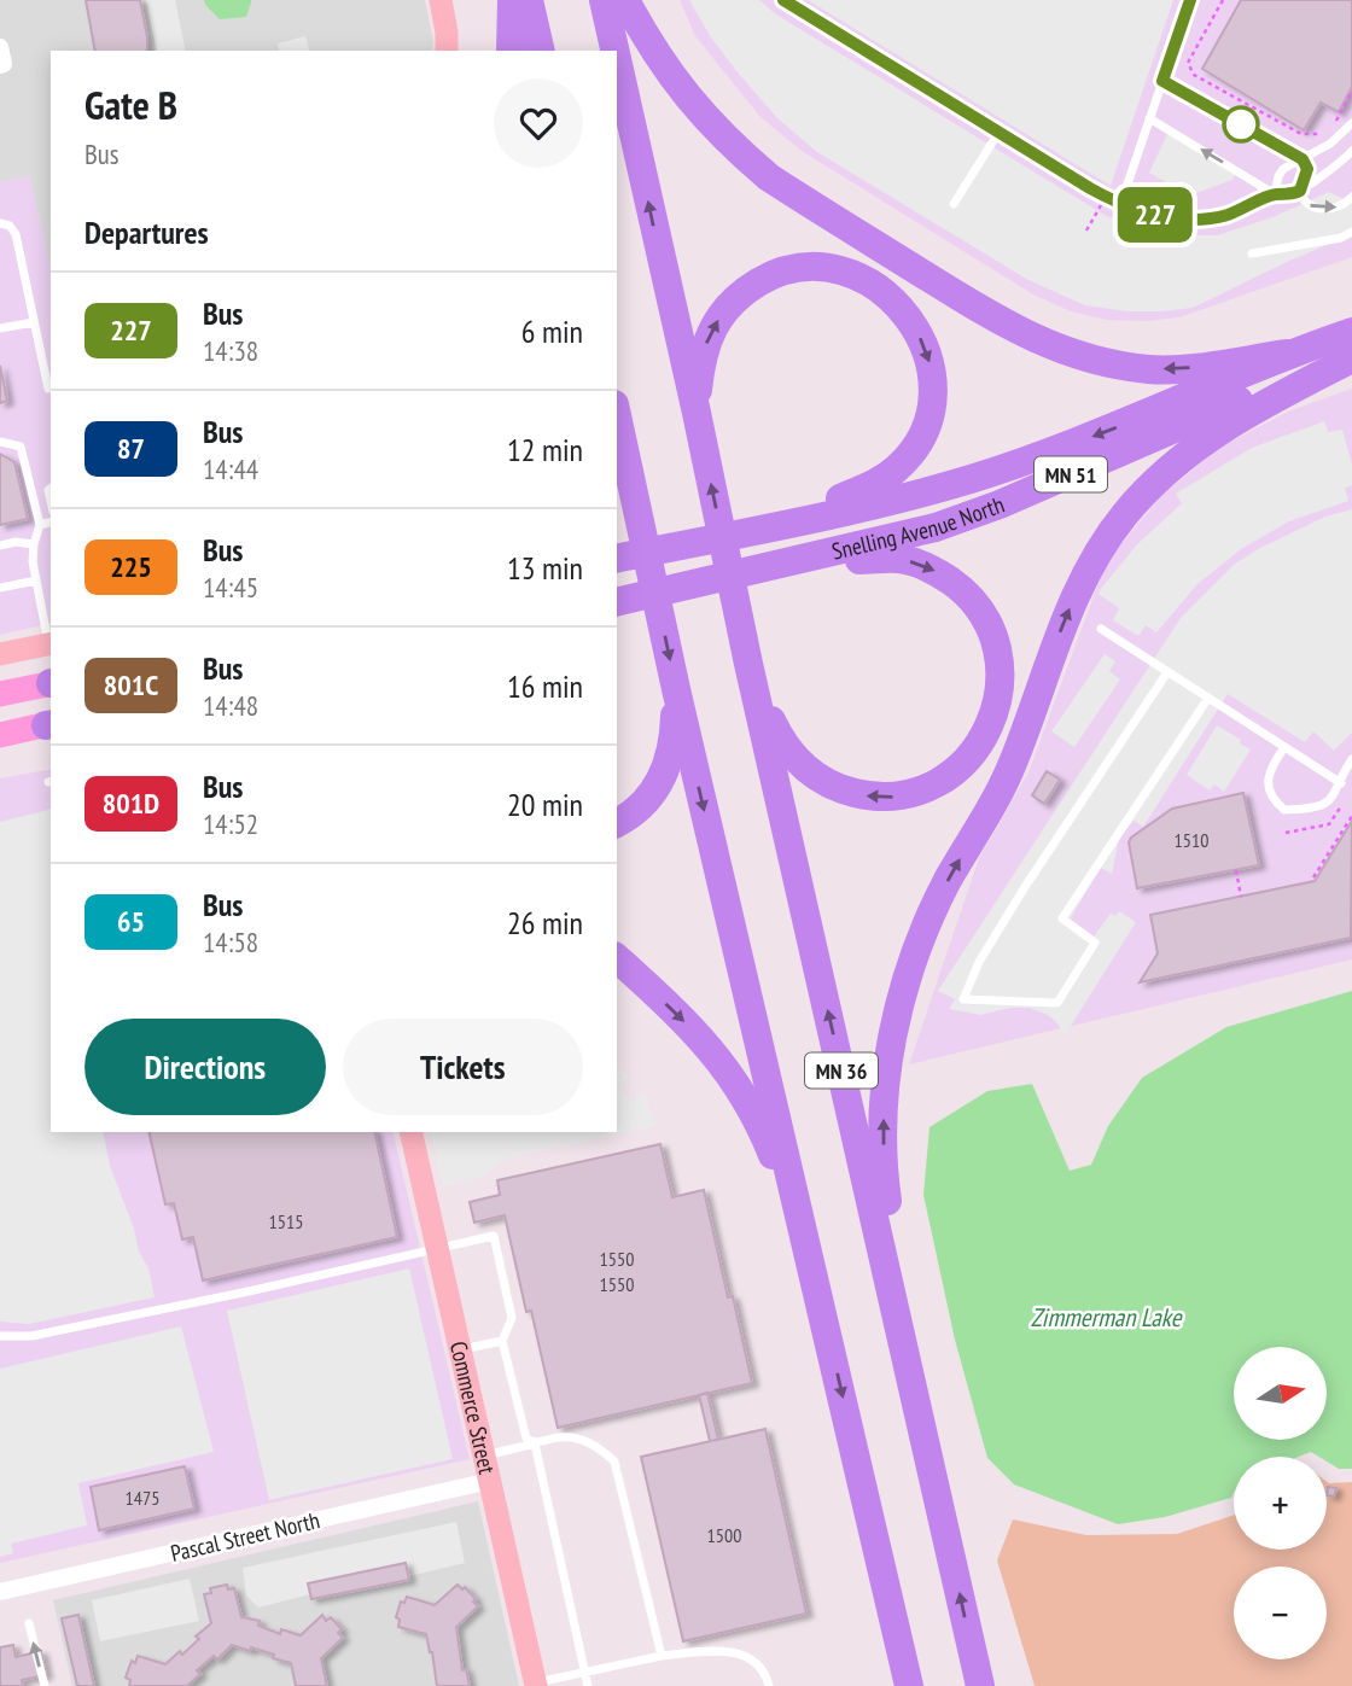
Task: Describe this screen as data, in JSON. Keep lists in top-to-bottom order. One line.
{"streets":{"highway":["MN 51","Snelling Avenue North","MN 36"],"street":["Commerce Street","Pascal Street North"]},"crossings":[["Commerce Street","Pascal Street North"]],"water":["Zimmerman Lake"],"lines":["bus line 227"],"house_numbers":["1510","1515","1550","1550","1475","1500"],"north":"right","page":{"on_map":"227","heading":[["Gate B","Bus"],"Departures"],"list":[{"mark":"227","name":"Bus","note":"14:38","value":"6 min"},{"mark":"87","name":"Bus","note":"14:44","value":"12 min"},{"mark":"225","name":"Bus","note":"14:45","value":"13 min"},{"mark":"801C","name":"Bus","note":"14:48","value":"16 min"},{"mark":"801D","name":"Bus","note":"14:52","value":"20 min"},{"mark":"65","name":"Bus","note":"14:58","value":"26 min"}],"buttons":["Directions","Tickets"],"map_buttons":["+","−"]}}
